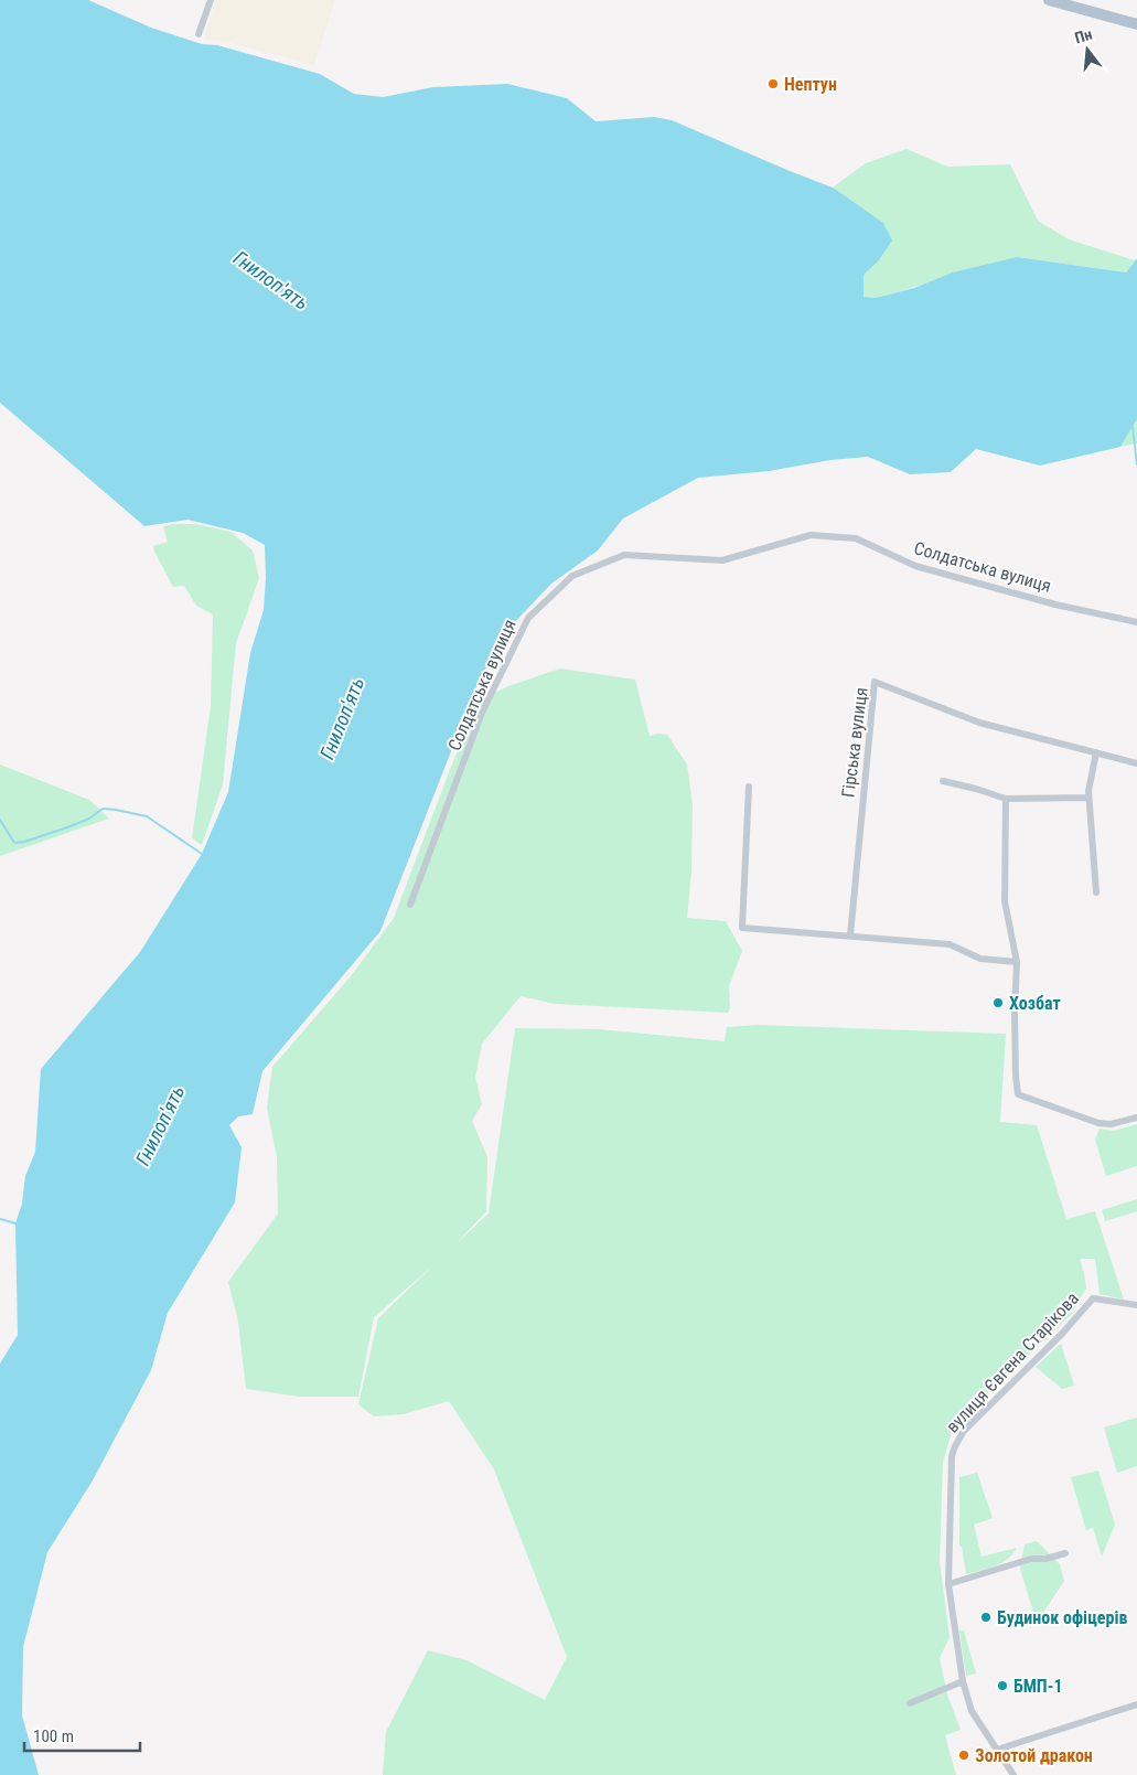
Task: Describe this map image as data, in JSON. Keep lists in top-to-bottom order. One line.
{"streets":{"street":["Солдатська вулиця","Гірська вулиця","вулиця Євгена Старікова"]},"water":["Гнилоп'ять"],"places":["Нептун","Хозбат","Будинок офіцерів","БМП-1","Золотой дракон"],"scale_bar":"100 m","north":"top"}
